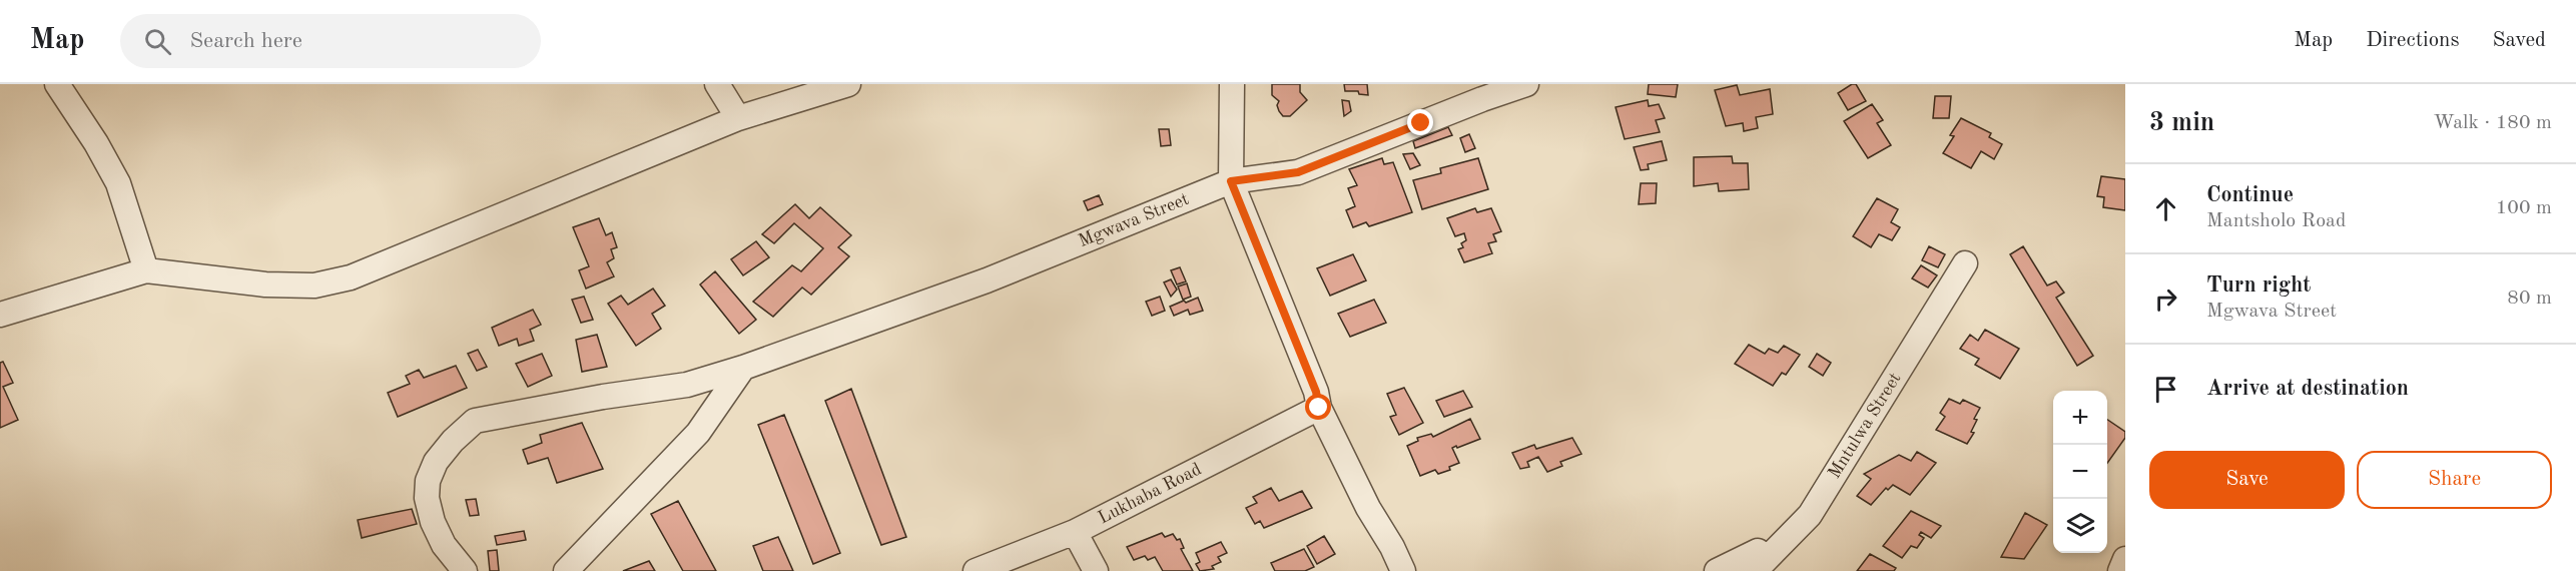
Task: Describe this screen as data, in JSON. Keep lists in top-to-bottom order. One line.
{"streets":{"street":["Mgwava Street","Mntulwa Street","Lukhaba Road"]},"page":{"header":"Map","search":"Search here","nav":["Map","Directions","Saved"],"heading":["3 min","Walk · 180 m"],"list":[["Continue","Mantsholo Road","100 m"],["Turn right","Mgwava Street","80 m"],"Arrive at destination"],"map_buttons":["+","−"],"buttons":["Save","Share"]}}
